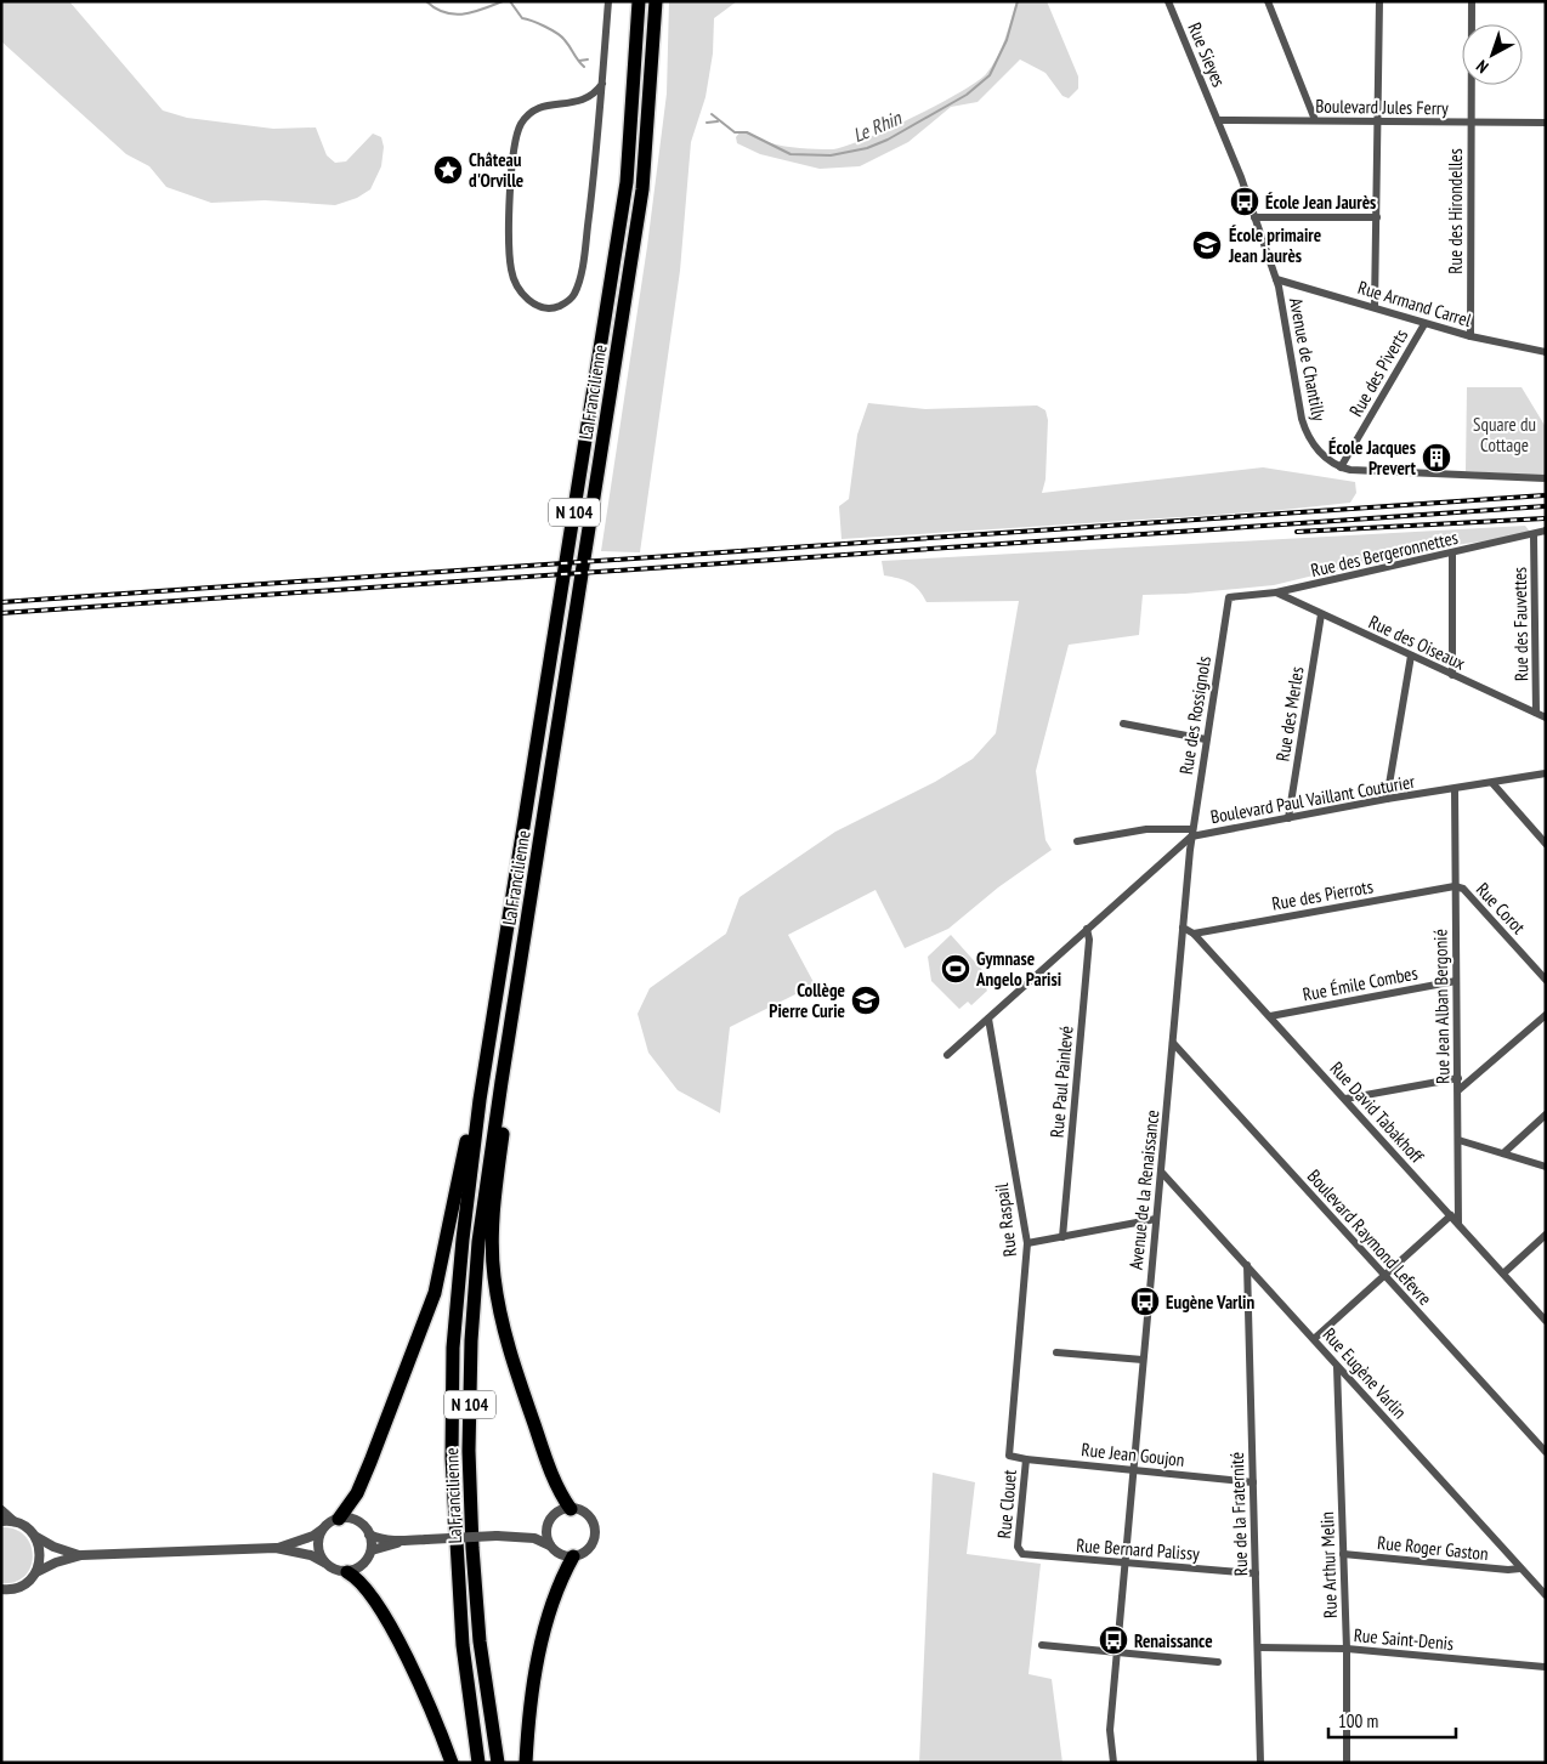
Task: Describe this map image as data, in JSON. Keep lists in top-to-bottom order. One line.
{"streets":{"highway":["La Francilienne","N 104"],"street":["Rue Sieyes","Boulevard Jules Ferry","Rue des Hirondelles","Rue Armand Carrel","Avenue de Chantilly","Rue des Piverts","Rue des Bergeronnettes","Rue des Fauvettes","Rue des Oiseaux","Rue des Merles","Rue des Rossignols","Boulevard Paul Vaillant Couturier","Rue des Pierrots","Rue Corot","Rue Émile Combes","Rue Jean Alban Bergonié","Rue Paul Painlevé","Rue David Tabakhoff","Avenue de la Renaissance","Rue Raspail","Boulevard Raymond Lefevre","Rue Eugène Varlin","Rue Jean Goujon","Rue Clouet","Rue de la Fraternité","Rue Roger Gaston","Rue Bernard Palissy","Rue Arthur Melin","Rue Saint-Denis"]},"crossings":[["Rue Sieyes","Boulevard Jules Ferry"],["Rue Sieyes","Avenue de Chantilly"],["Boulevard Jules Ferry","Rue des Hirondelles"],["Boulevard Jules Ferry","Avenue de Chantilly"],["Rue des Hirondelles","Rue Armand Carrel"],["Rue Armand Carrel","Avenue de Chantilly"],["Rue Armand Carrel","Rue des Piverts"],["Avenue de Chantilly","Rue des Piverts"],["Rue des Bergeronnettes","Rue des Fauvettes"],["Rue des Bergeronnettes","Rue des Oiseaux"],["Rue des Bergeronnettes","Rue des Rossignols"],["Rue des Fauvettes","Rue des Oiseaux"],["Rue des Oiseaux","Rue des Merles"],["Rue des Merles","Boulevard Paul Vaillant Couturier"],["Rue des Rossignols","Boulevard Paul Vaillant Couturier"],["Rue des Rossignols","Avenue de la Renaissance"],["Boulevard Paul Vaillant Couturier","Rue Jean Alban Bergonié"],["Boulevard Paul Vaillant Couturier","Rue Paul Painlevé"],["Boulevard Paul Vaillant Couturier","Avenue de la Renaissance"],["Boulevard Paul Vaillant Couturier","Rue Raspail"],["Rue des Pierrots","Rue Corot"],["Rue des Pierrots","Rue Jean Alban Bergonié"],["Rue des Pierrots","Rue David Tabakhoff"],["Rue Corot","Rue Jean Alban Bergonié"],["Rue Émile Combes","Rue Jean Alban Bergonié"],["Rue Émile Combes","Rue David Tabakhoff"],["Rue Jean Alban Bergonié","Rue David Tabakhoff"],["Rue David Tabakhoff","Avenue de la Renaissance"],["Avenue de la Renaissance","Boulevard Raymond Lefevre"],["Avenue de la Renaissance","Rue Eugène Varlin"],["Avenue de la Renaissance","Rue Jean Goujon"],["Avenue de la Renaissance","Rue Bernard Palissy"],["Rue Raspail","Rue Jean Goujon"],["Rue Eugène Varlin","Rue de la Fraternité"],["Rue Eugène Varlin","Rue Roger Gaston"],["Rue Eugène Varlin","Rue Arthur Melin"],["Rue Jean Goujon","Rue Clouet"],["Rue Jean Goujon","Rue de la Fraternité"],["Rue Clouet","Rue Bernard Palissy"],["Rue de la Fraternité","Rue Bernard Palissy"],["Rue de la Fraternité","Rue Saint-Denis"],["Rue Roger Gaston","Rue Arthur Melin"],["Rue Arthur Melin","Rue Saint-Denis"]],"water":["Le Rhin"],"parks":["Square du Cottage"],"places":{"place":["Château d'Orville"],"bus stop":["École Jean Jaurès","Eugène Varlin","Renaissance"],"school or university":["École primaire Jean Jaurès","Collège Pierre Curie"],"building":["École Jacques Prevert"],"sports":["Gymnase Angelo Parisi"]},"scale_bar":"100 m","north":"bottom left"}
